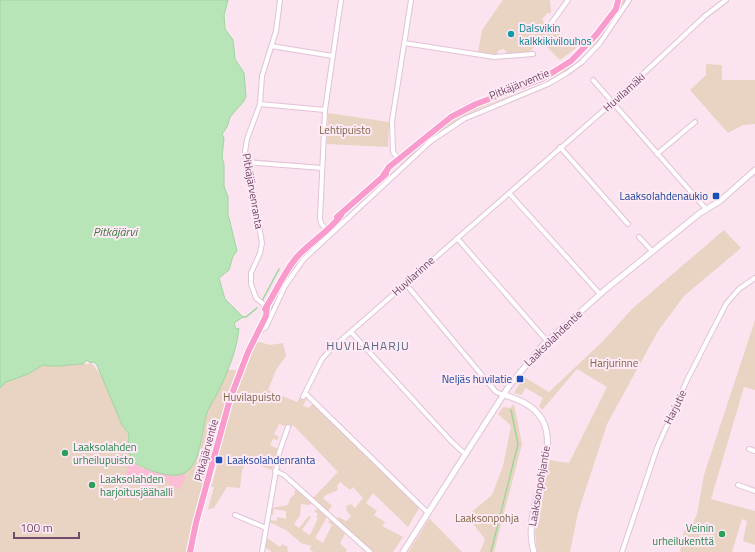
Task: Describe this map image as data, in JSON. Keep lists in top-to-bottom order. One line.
{"streets":{"main road":["Pitkäjärventie"],"street":["Huvilamäki","Pitkäjärvenranta","Huvilarinne","Laaksolahdentie","Harjutie","Laaksonpohjantie"]},"crossings":[["Pitkäjärventie","Pitkäjärvenranta"],["Huvilamäki","Huvilarinne"],["Huvilarinne","Laaksolahdentie"],["Laaksolahdentie","Laaksonpohjantie"]],"districts":["HUVILAHARJU"],"water":["Pitkäjärvi"],"parks":["Lehtipuisto","Harjurinne","Huvilapuisto","Laaksonpohja"],"places":{"other":["Dalsvikin kalkkikivilouhos","Laaksolahden urheilupuisto","Laaksolahden harjoitusjäähalli","Veinin urheilukenttä"],"transit":["Laaksolahdenaukio","Neljäs huvilatie","Laaksolahdenranta"]},"scale_bar":"100 m"}
